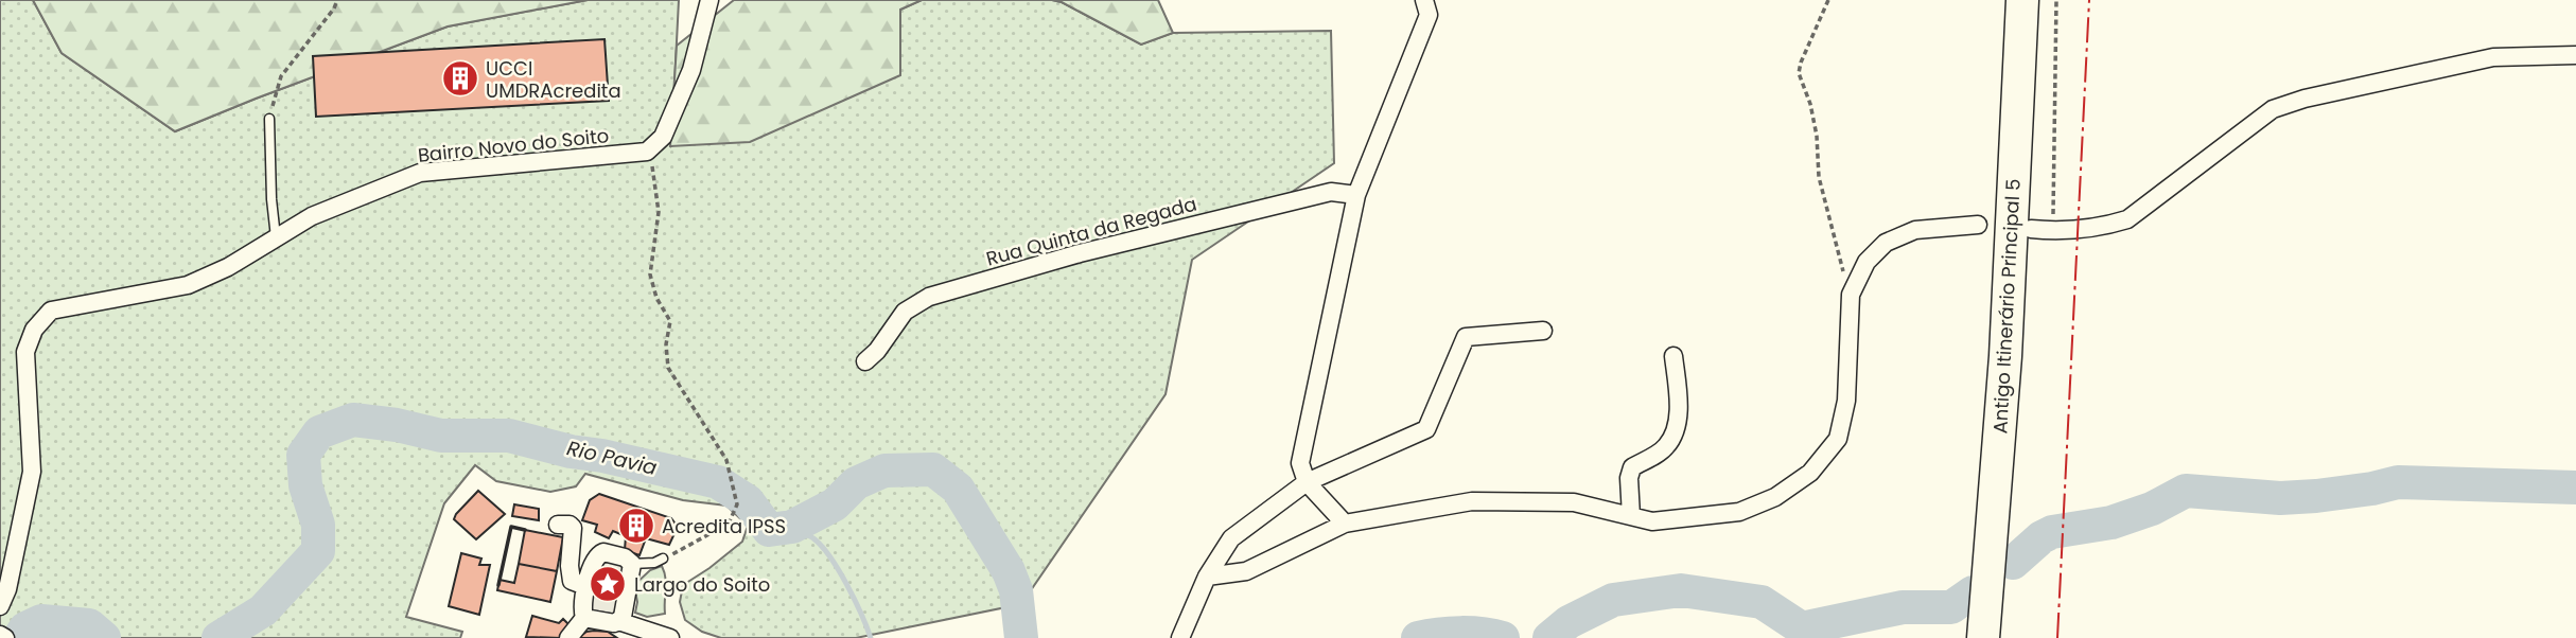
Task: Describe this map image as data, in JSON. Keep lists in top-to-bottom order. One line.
{"streets":{"highway":["Antigo Itinerário Principal 5"],"street":["Bairro Novo do Soito","Rua Quinta da Regada"]},"water":["Rio Pavia"],"places":{"building":["UCCI UMDRAcredita","Acredita IPSS"],"place":["Largo do Soito"]}}
